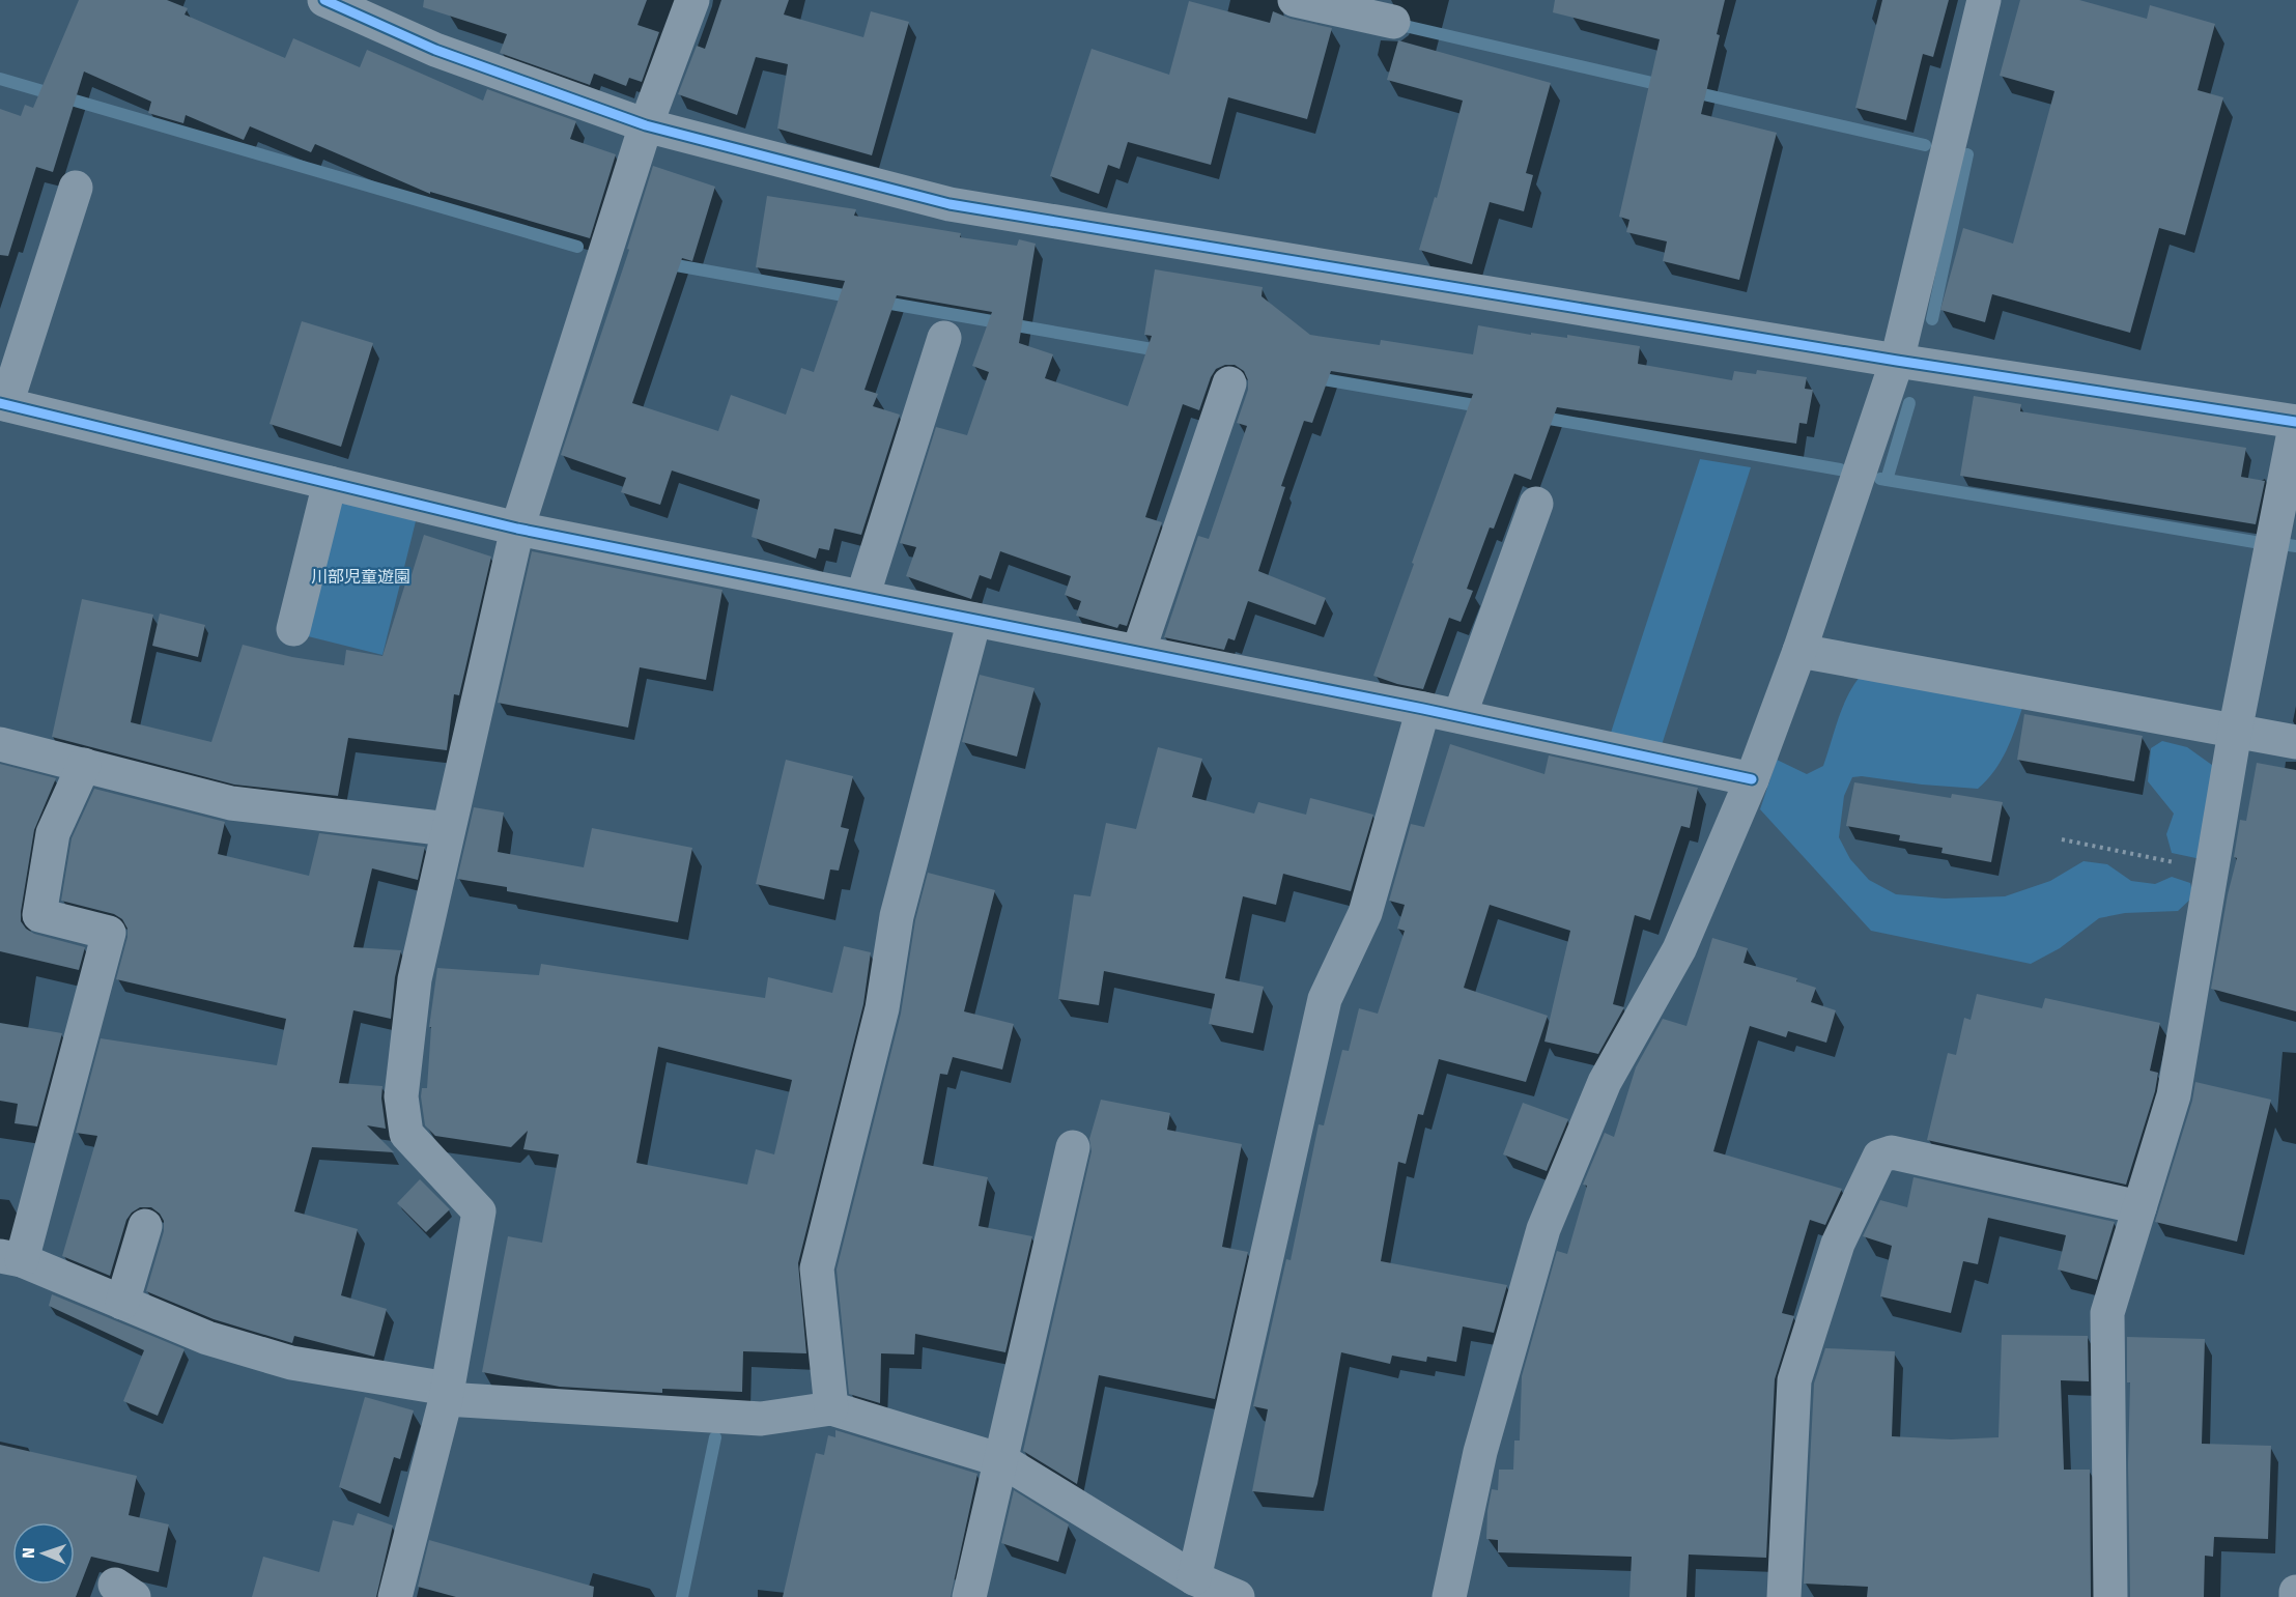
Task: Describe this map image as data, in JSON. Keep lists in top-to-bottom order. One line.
{"parks":["川部児童遊園"],"north":"left"}
